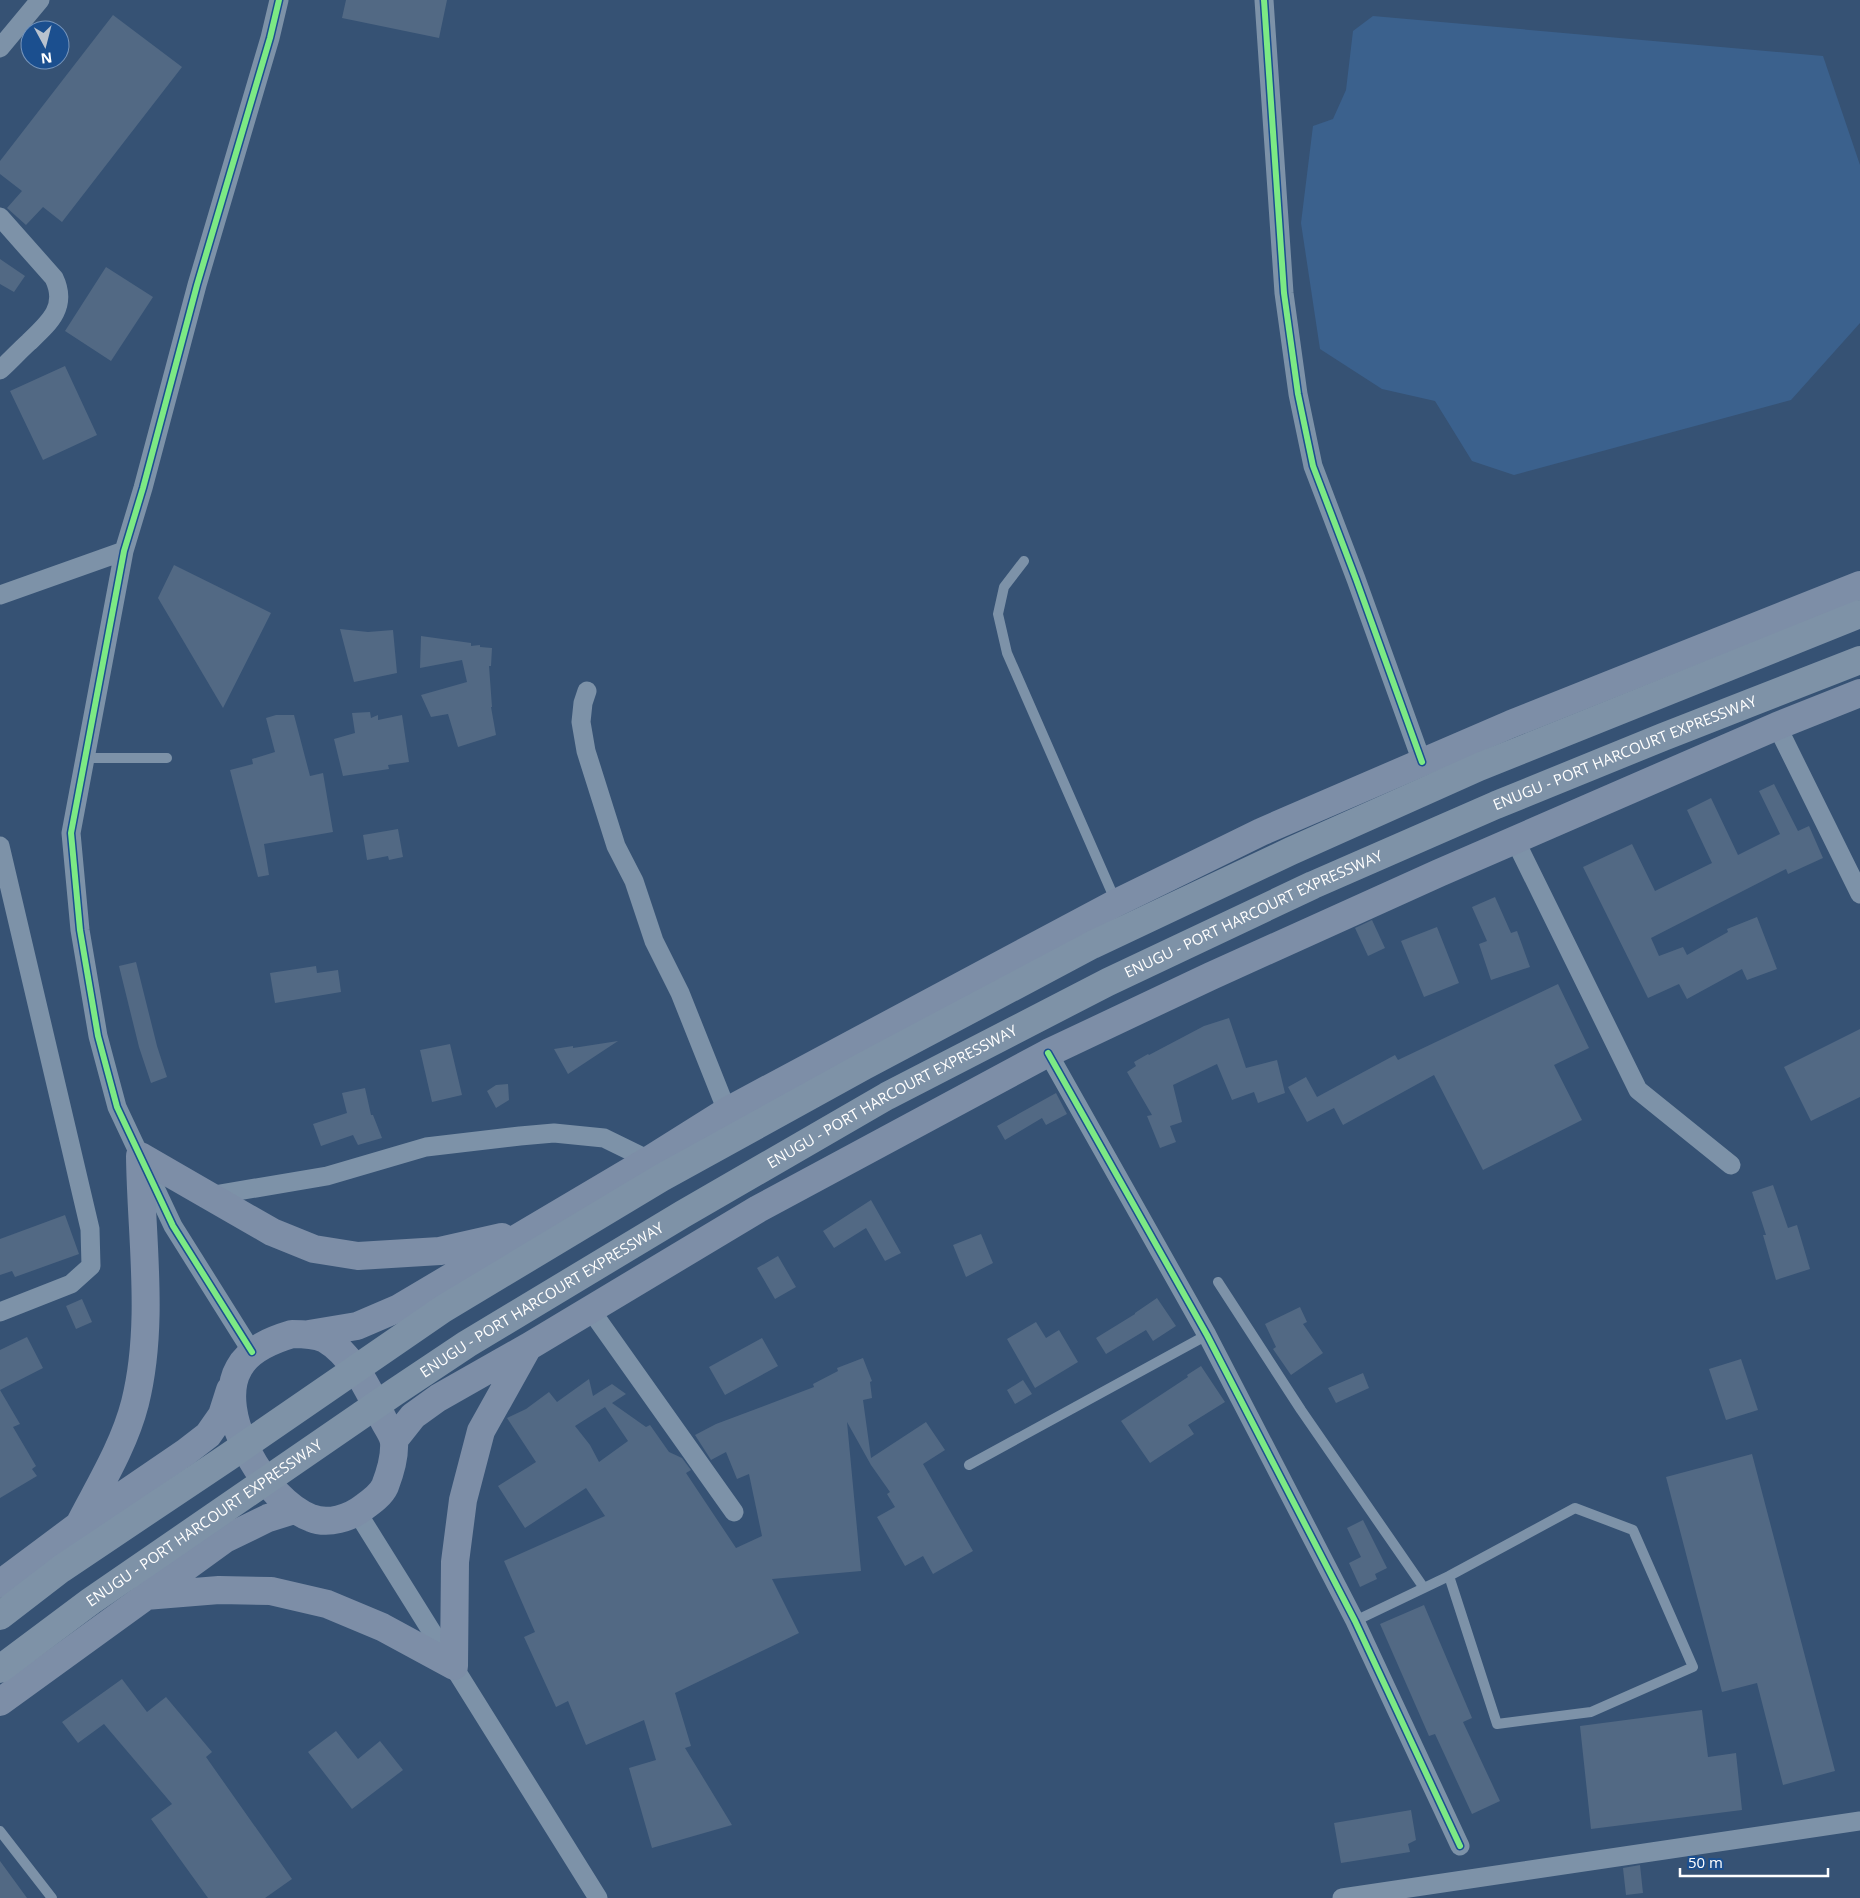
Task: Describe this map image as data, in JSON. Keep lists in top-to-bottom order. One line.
{"streets":{"highway":["ENUGU - PORT HARCOURT EXPRESSWAY"]},"scale_bar":"50 m","north":"bottom"}
